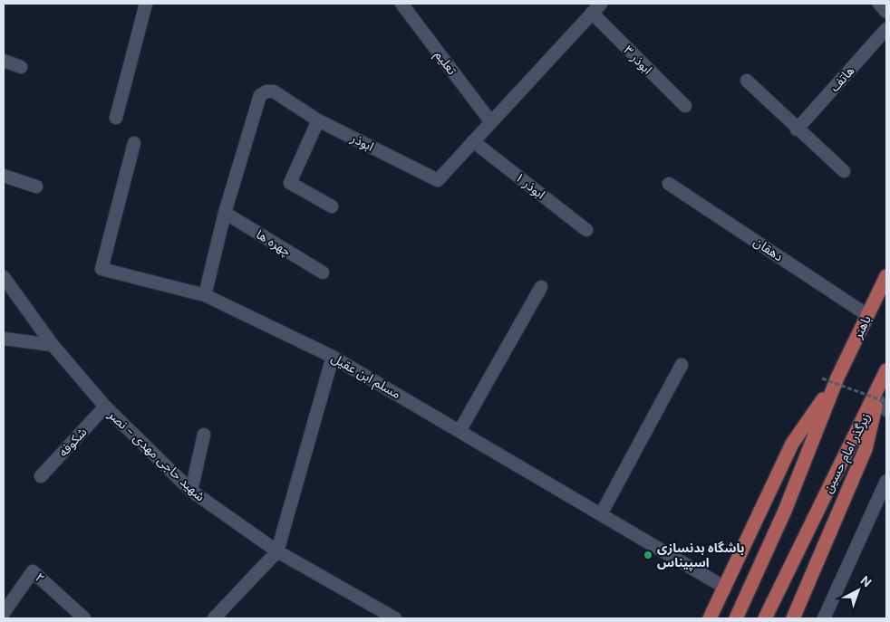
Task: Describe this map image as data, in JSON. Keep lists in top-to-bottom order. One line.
{"streets":{"main road":["باهنر","زیرگذر امام حسین"],"street":["ابوذر ۳","تعلیم","هاتف","ابوذر","ابوذر ۱","چهره ها","دهقان","مسلم ابن عقیل","شکوفه","شهید حاجی مهدی - نصر","۲"]},"crossings":[["ابوذر ۳","ابوذر"],["تعلیم","ابوذر"],["ابوذر","ابوذر ۱"],["ابوذر","چهره ها"],["ابوذر","مسلم ابن عقیل"],["دهقان","باهنر"],["شکوفه","شهید حاجی مهدی - نصر"]],"places":["باشگاه بدنسازی اسپیناس"],"north":"top right"}
